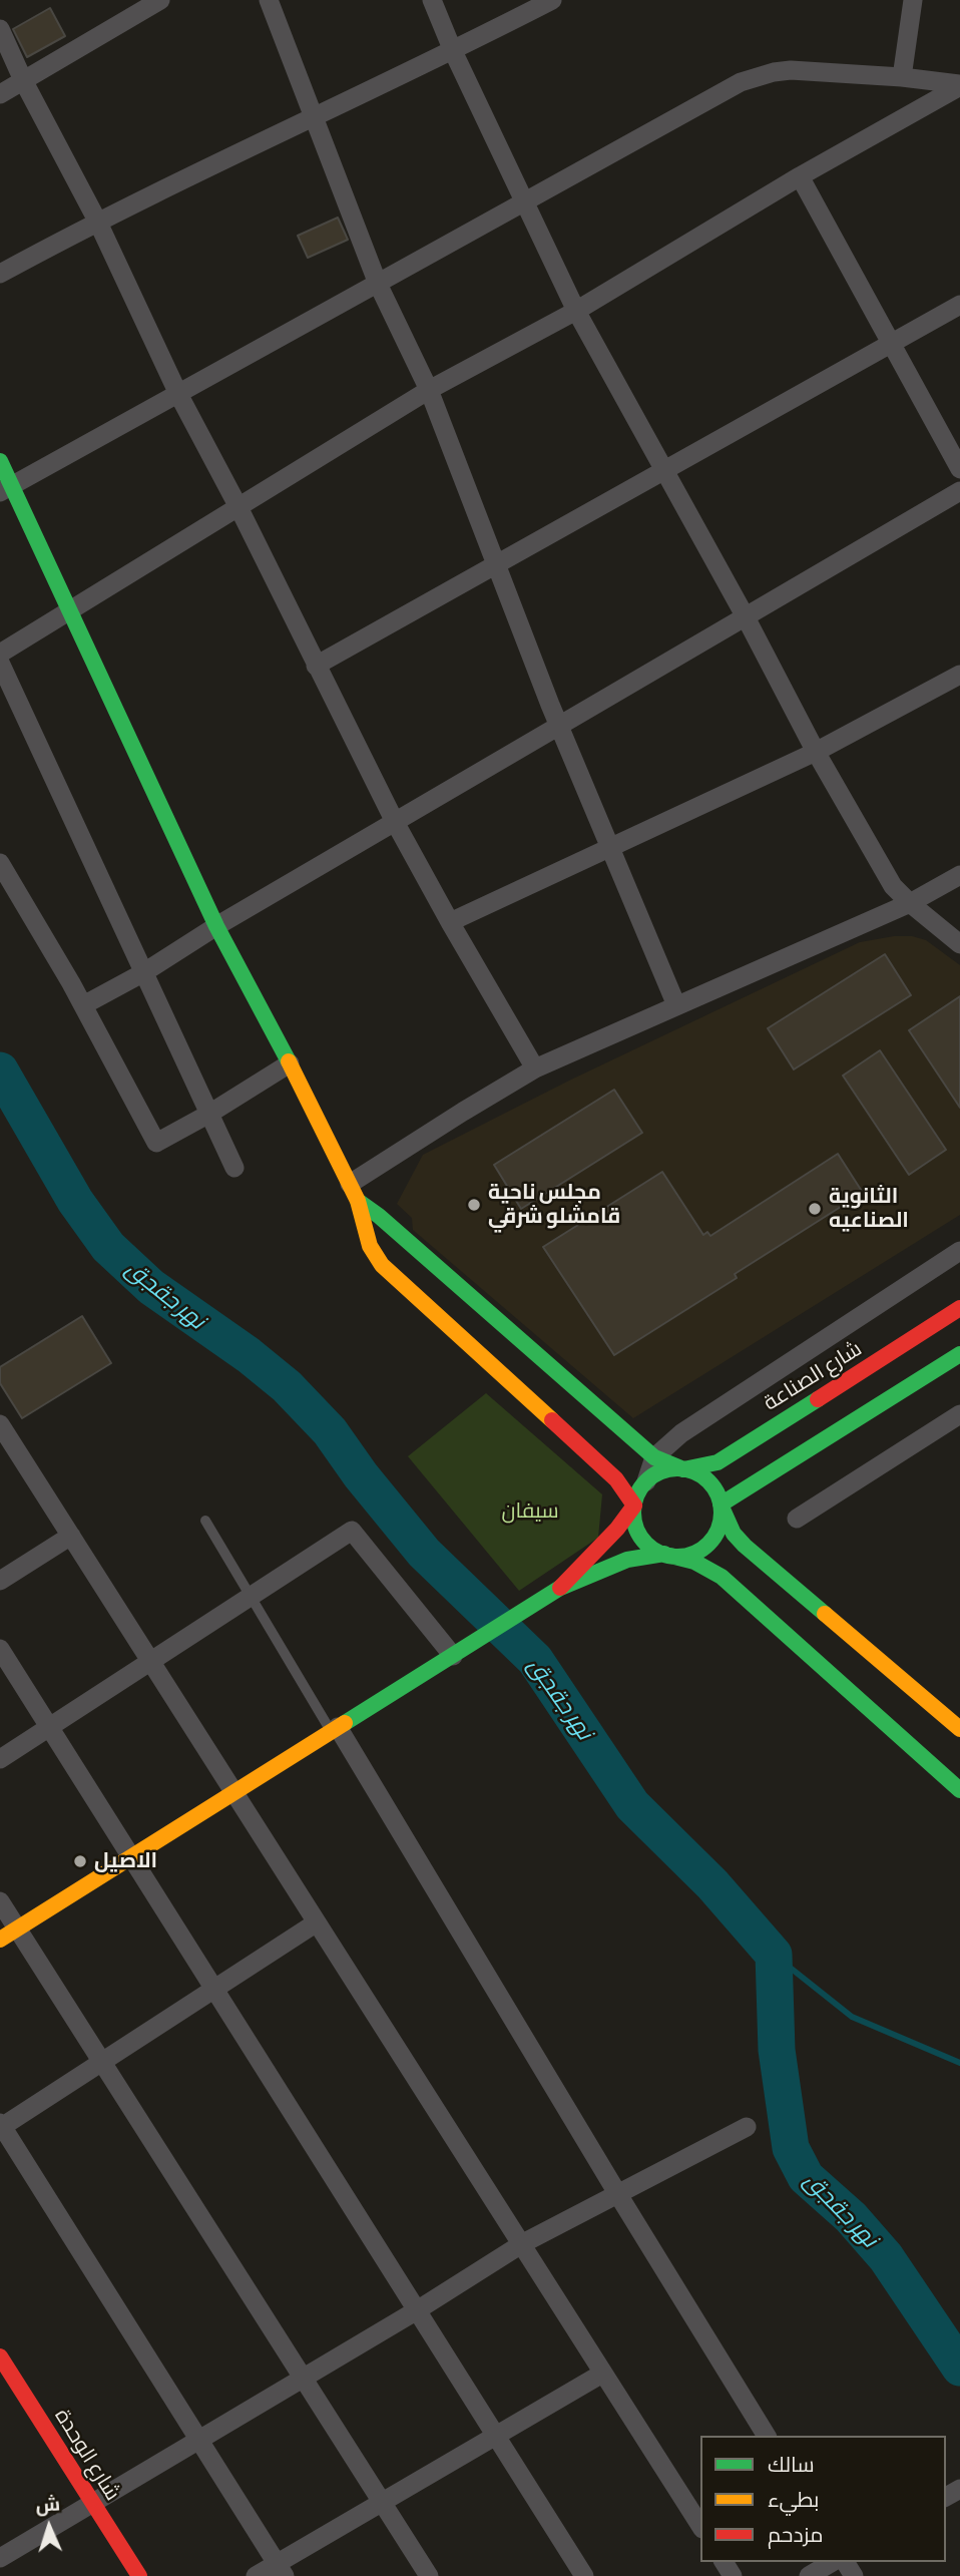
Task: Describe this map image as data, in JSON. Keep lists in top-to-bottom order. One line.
{"streets":{"street":["شارع الصناعة","شارع الوحدة"]},"water":["نهر جقجق"],"parks":["سيفان"],"places":["مجلس ناحية قامشلو شرقي","الثانوية الصناعيه","الاصيل"],"legend":["سالك","بطيء","مزدحم"],"north":"top"}
